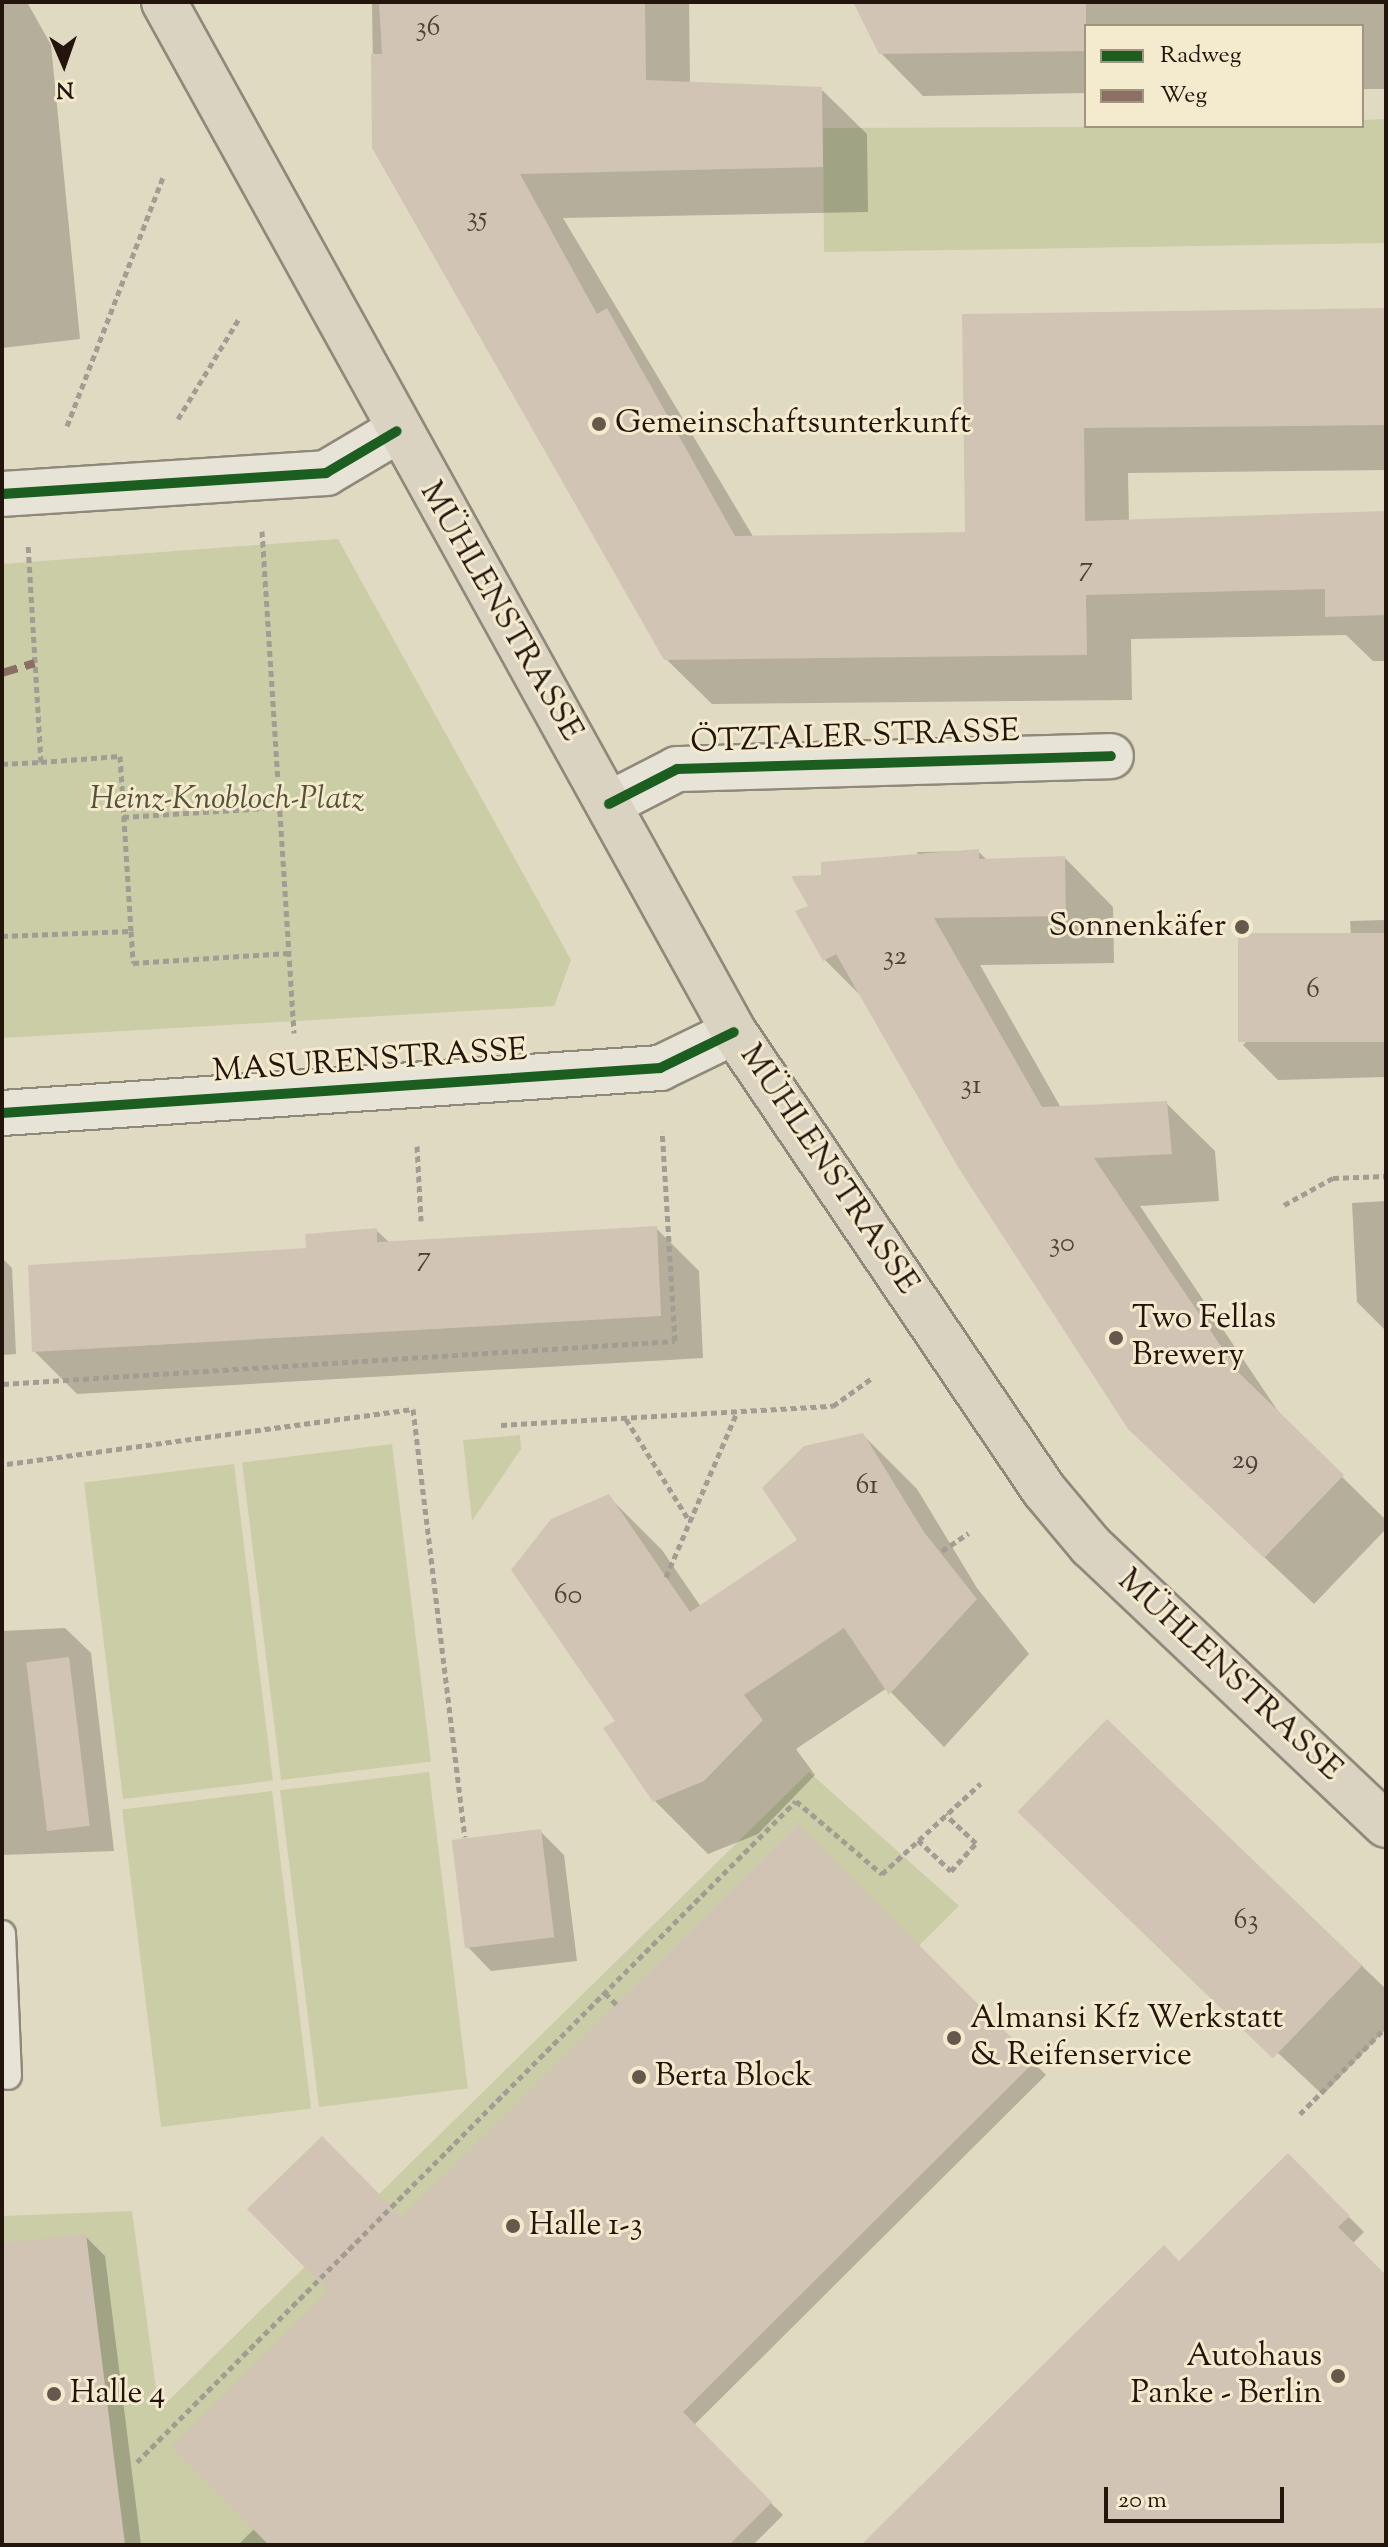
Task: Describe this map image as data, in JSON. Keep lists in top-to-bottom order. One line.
{"streets":{"main road":["MÜHLENSTRASSE"],"street":["ÖTZTALER STRASSE","MASURENSTRASSE"]},"crossings":[["MÜHLENSTRASSE","ÖTZTALER STRASSE"],["MÜHLENSTRASSE","MASURENSTRASSE"]],"parks":["Heinz-Knobloch-Platz"],"places":["Gemeinschaftsunterkunft","Sonnenkäfer","Two Fellas Brewery","Almansi Kfz Werkstatt & Reifenservice","Berta Block","Halle 1-3","Autohaus Panke - Berlin","Halle 4"],"house_numbers":["36","35","7","32","6","31","30","7","29","61","60","63"],"legend":["Radweg","Weg"],"scale_bar":"20 m","north":"bottom"}
